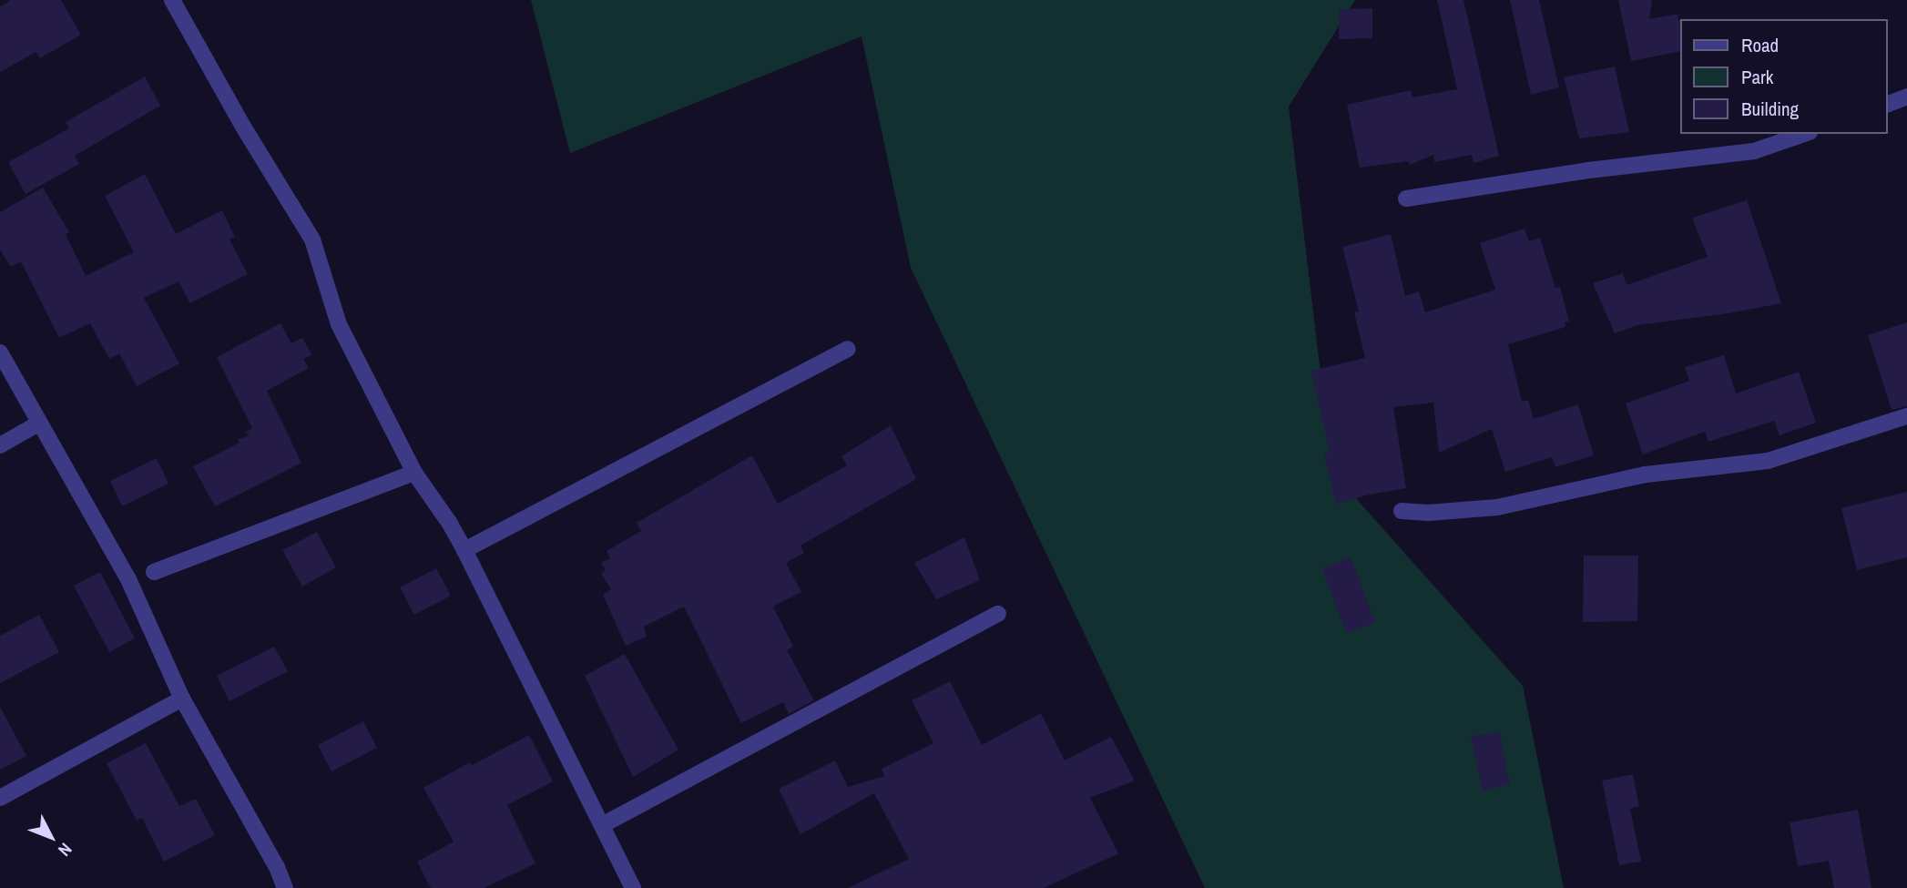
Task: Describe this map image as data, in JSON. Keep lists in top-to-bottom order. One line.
{"legend":["Road","Park","Building"],"north":"bottom right"}
